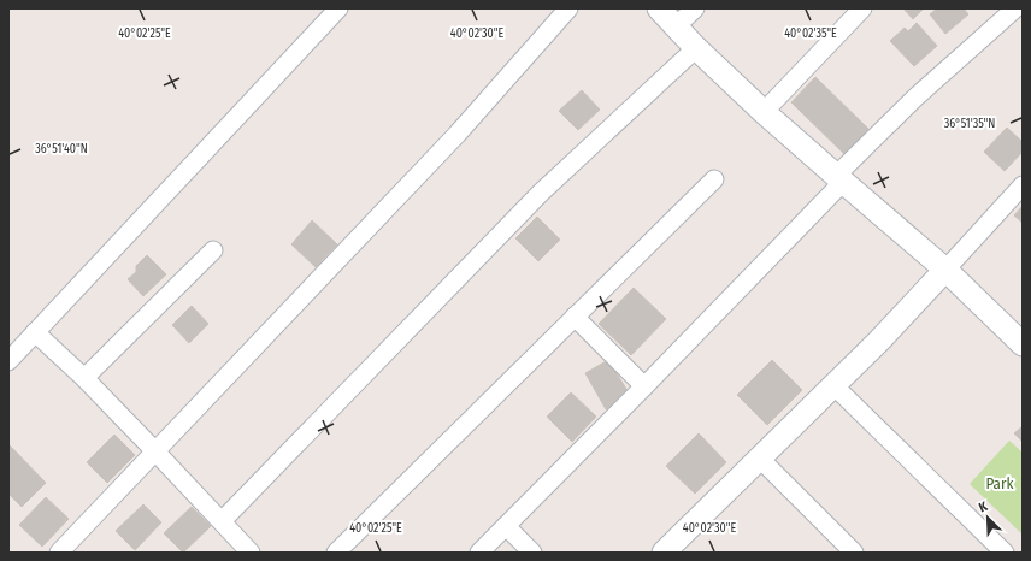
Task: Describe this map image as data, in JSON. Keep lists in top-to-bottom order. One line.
{"parks":["Park"],"north":"top left","coordinates":["40°02'25\"E","40°02'30\"E","40°02'35\"E","36°51'35\"N","36°51'40\"N"]}
